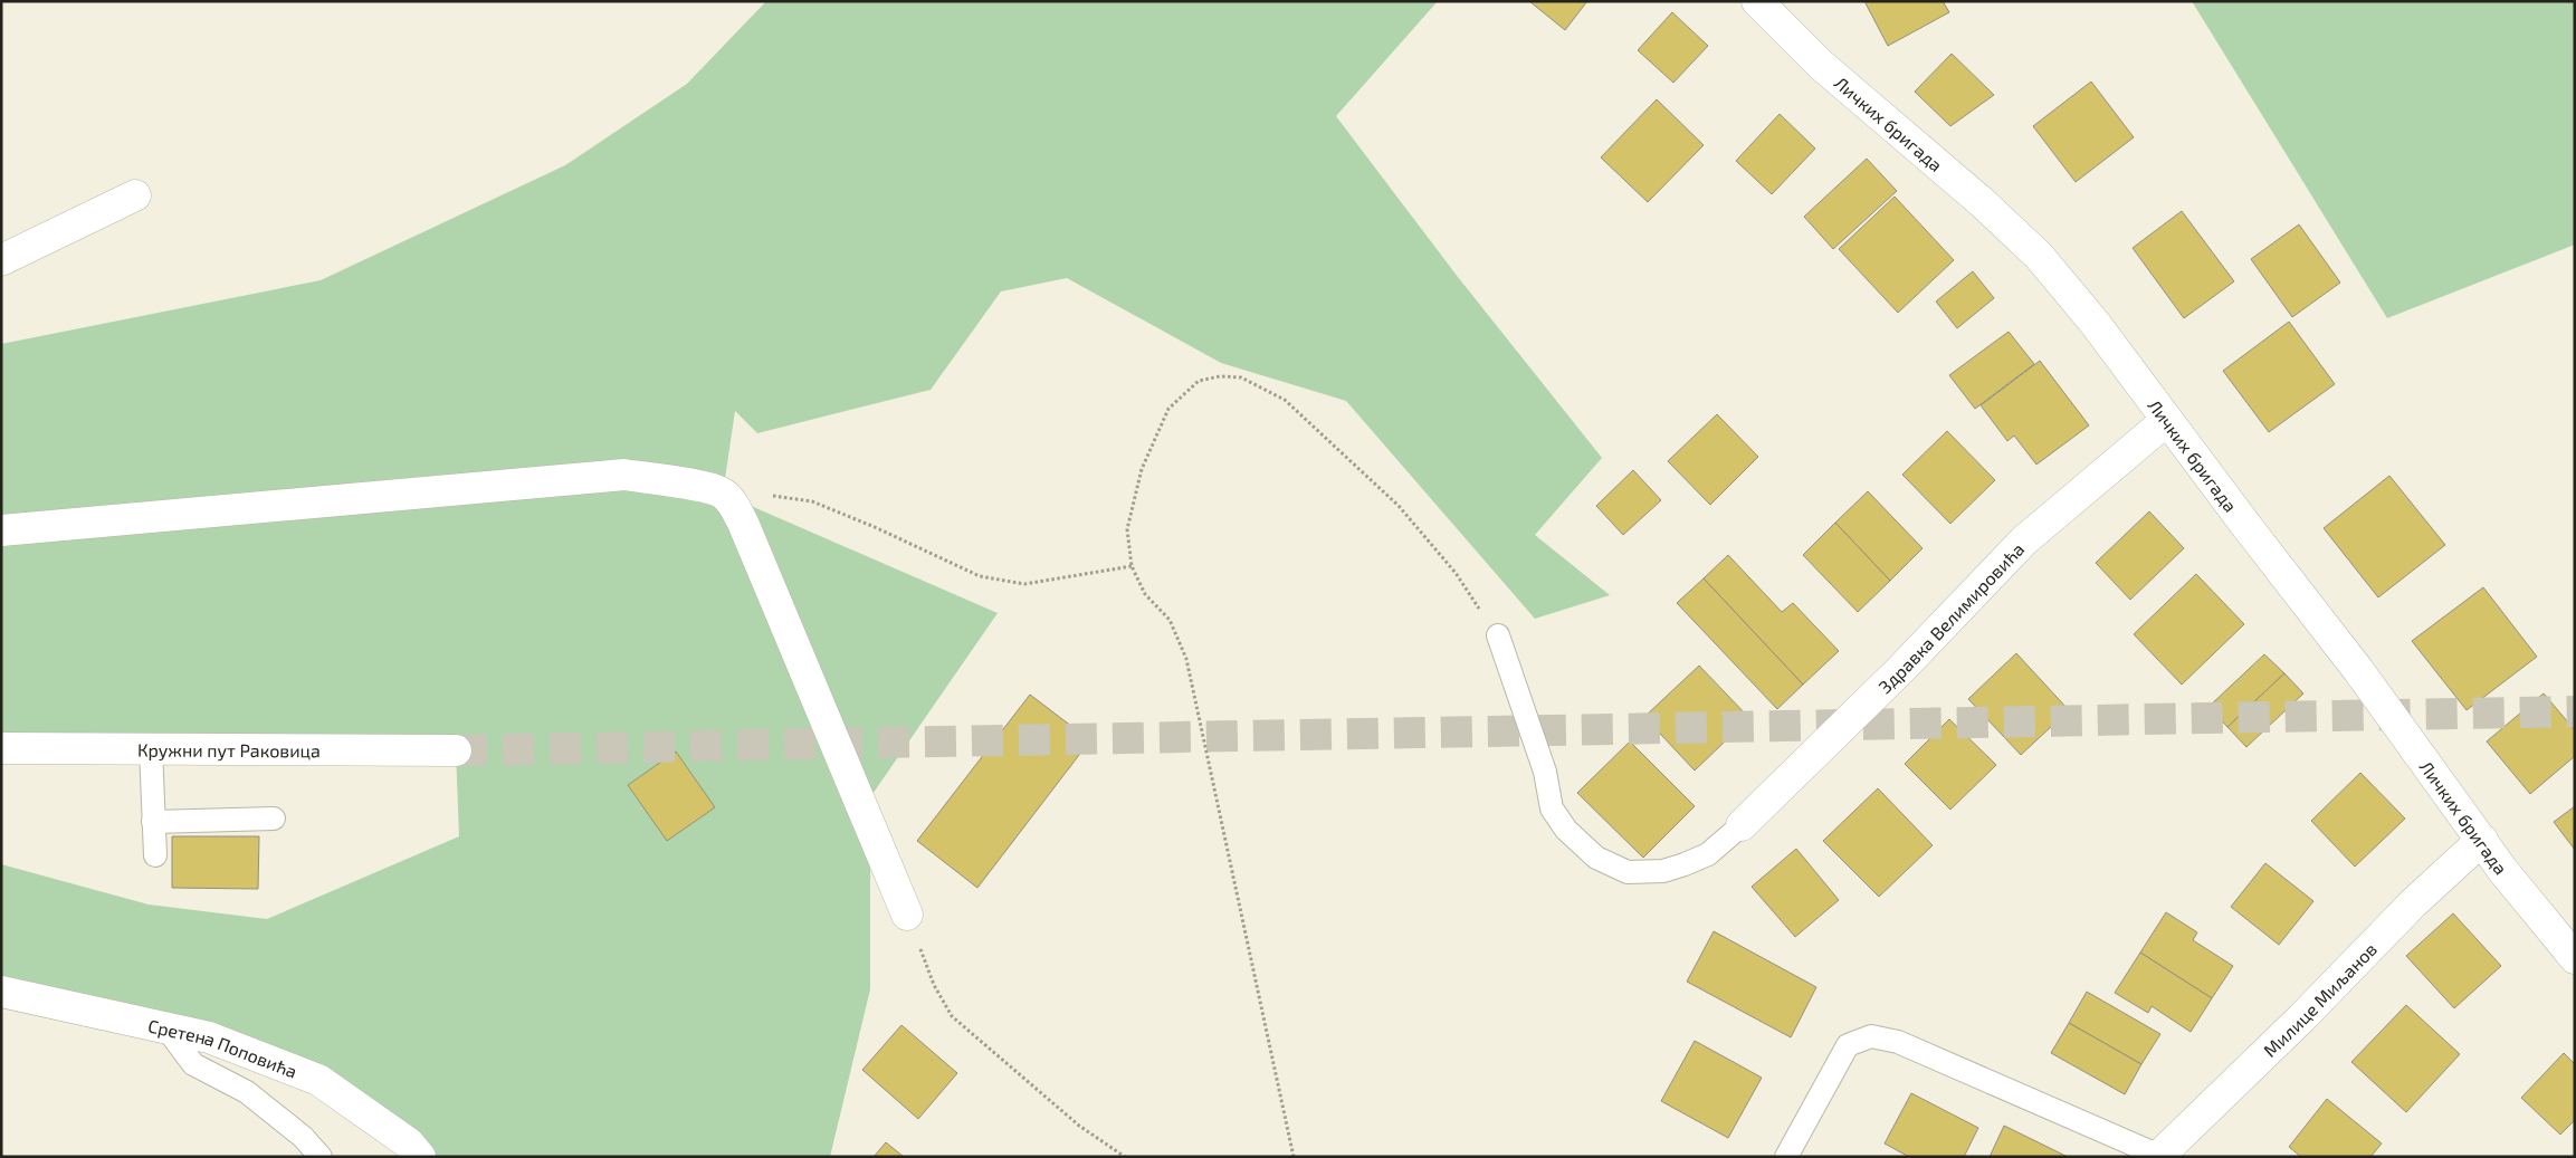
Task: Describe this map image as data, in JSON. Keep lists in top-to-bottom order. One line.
{"streets":{"street":["Личких бригада","Здравка Велимировића","Кружни пут Раковица","Милице Миљанов","Сретена Поповића"]},"crossings":[["Личких бригада","Здравка Велимировића"],["Личких бригада","Милице Миљанов"]]}
